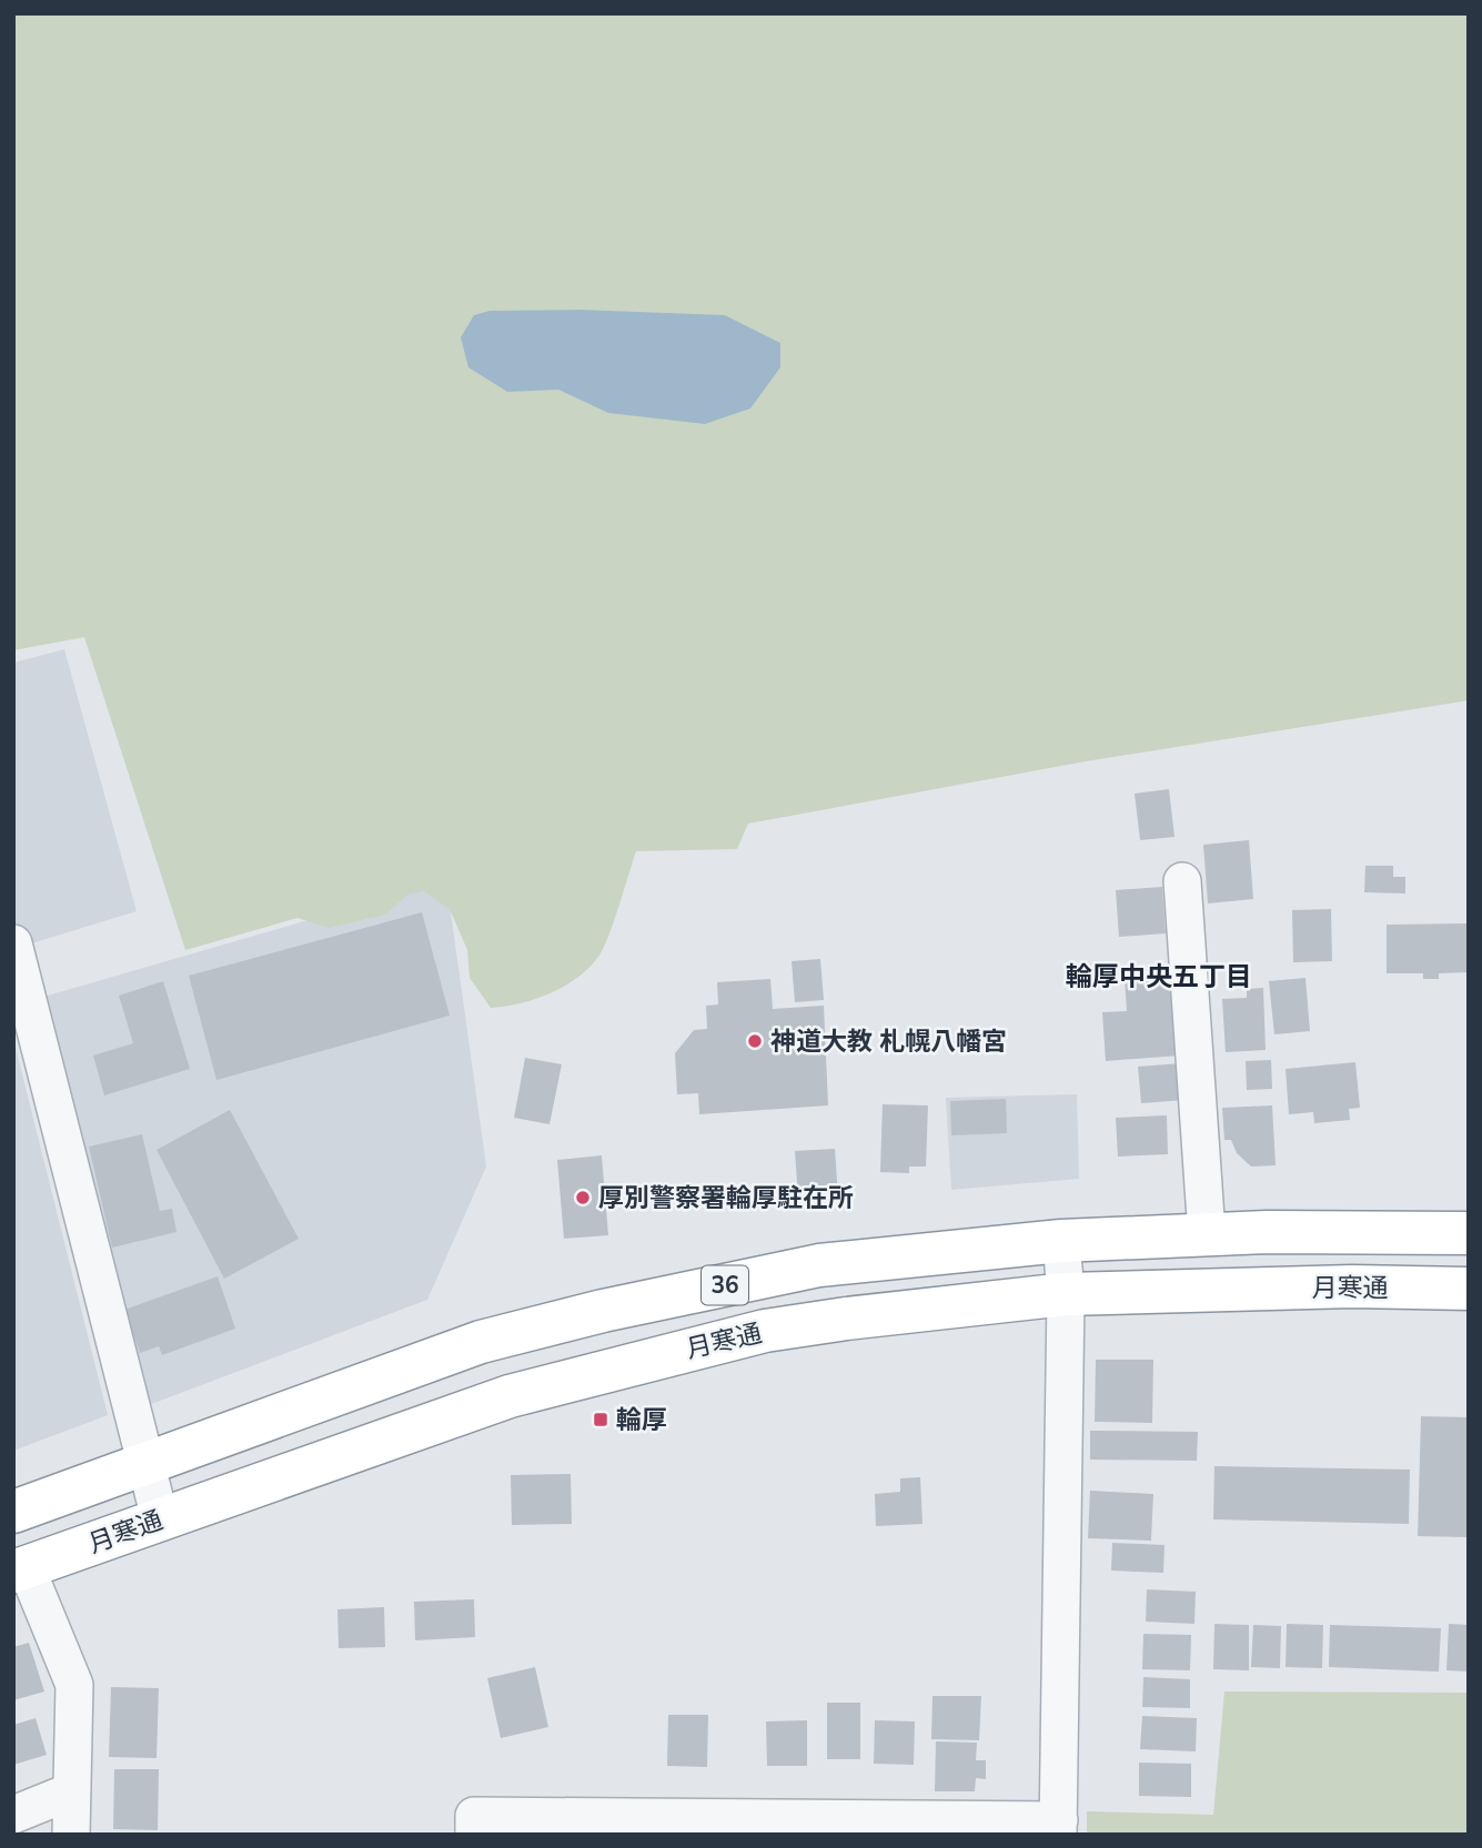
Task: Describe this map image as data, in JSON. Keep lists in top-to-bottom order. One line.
{"streets":{"highway":["36","月寒通"]},"districts":["輪厚中央五丁目"],"places":{"other":["神道大教 札幌八幡宮","厚別警察署輪厚駐在所"],"transit":["輪厚"]}}
